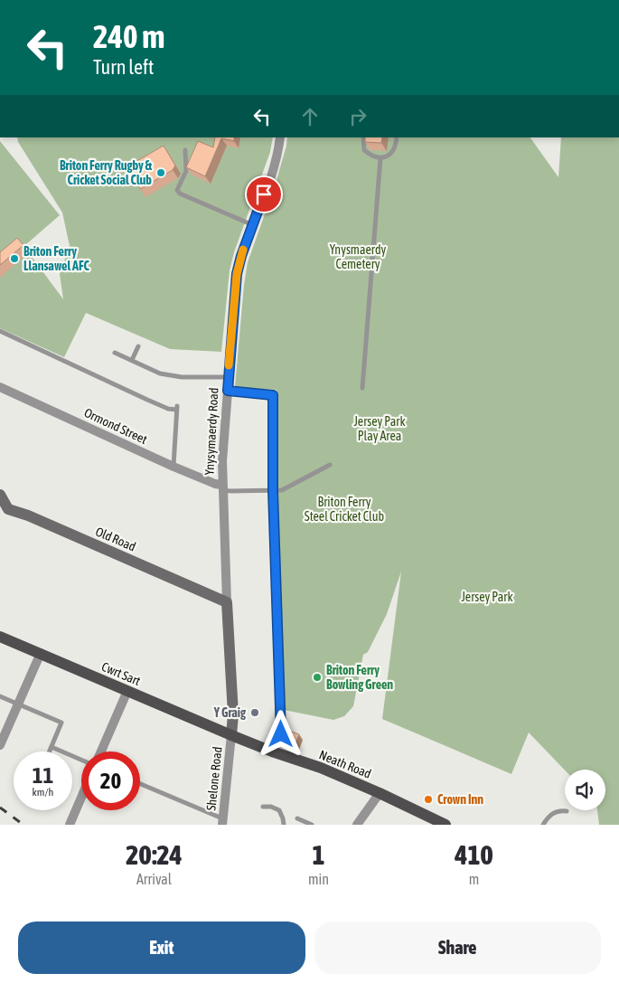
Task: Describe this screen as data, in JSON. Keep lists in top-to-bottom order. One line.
{"streets":{"main road":["Cwrt Sart","Neath Road"],"street":["Ormond Street","Ynysymaerdy Road","Old Road","Shelone Road"]},"crossings":[["Ormond Street","Ynysymaerdy Road"],["Ynysymaerdy Road","Old Road"],["Ynysymaerdy Road","Cwrt Sart"],["Ynysymaerdy Road","Neath Road"],["Ynysymaerdy Road","Shelone Road"],["Cwrt Sart","Neath Road"],["Cwrt Sart","Shelone Road"],["Neath Road","Shelone Road"]],"parks":["Ynysmaerdy Cemetery","Jersey Park Play Area","Briton Ferry Steel Cricket Club","Jersey Park"],"places":["Briton Ferry Rugby & Cricket Social Club","Briton Ferry Llansawel AFC","Briton Ferry Bowling Green","Y Graig","Crown Inn"],"page":{"turn":["240 m","Turn left"],"speed":"11 km/h","limit":"20","eta":["20:24","Arrival","1","min","410","m"],"buttons":["Exit","Share"]}}
